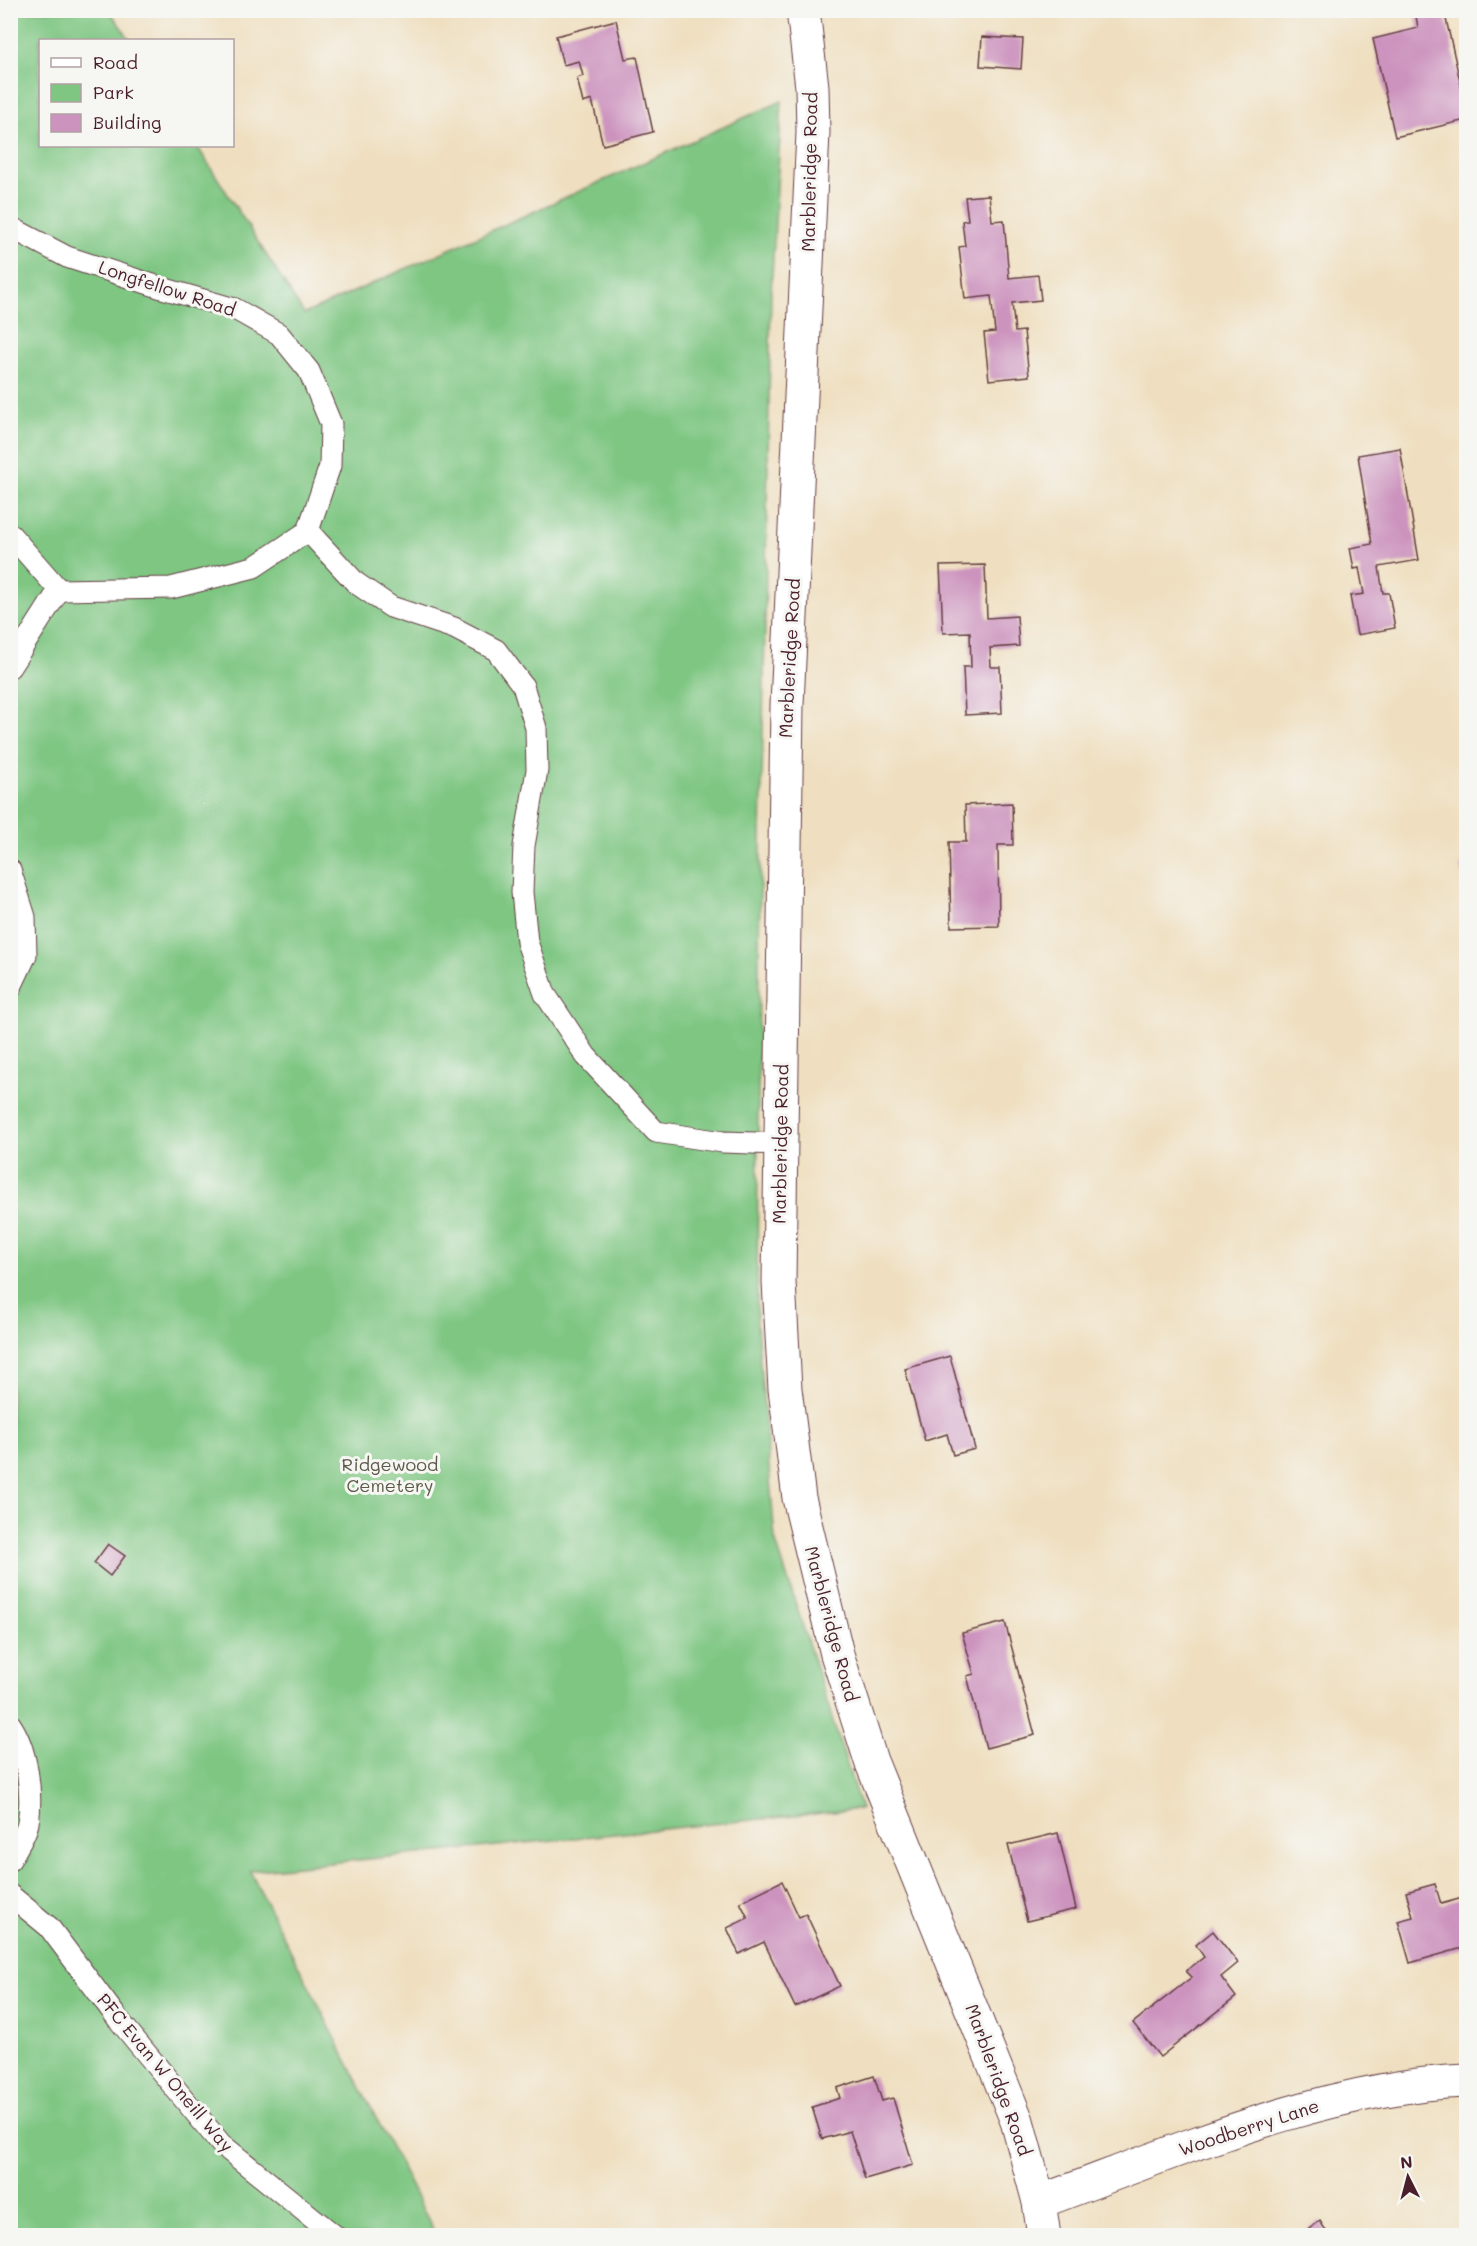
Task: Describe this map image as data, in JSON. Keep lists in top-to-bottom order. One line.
{"streets":{"street":["Marbleridge Road","Woodberry Lane"],"lane":["Longfellow Road","PFC Evan W Oneill Way"]},"crossings":[["Marbleridge Road","Woodberry Lane"]],"parks":["Ridgewood Cemetery"],"legend":["Road","Park","Building"],"north":"top"}
